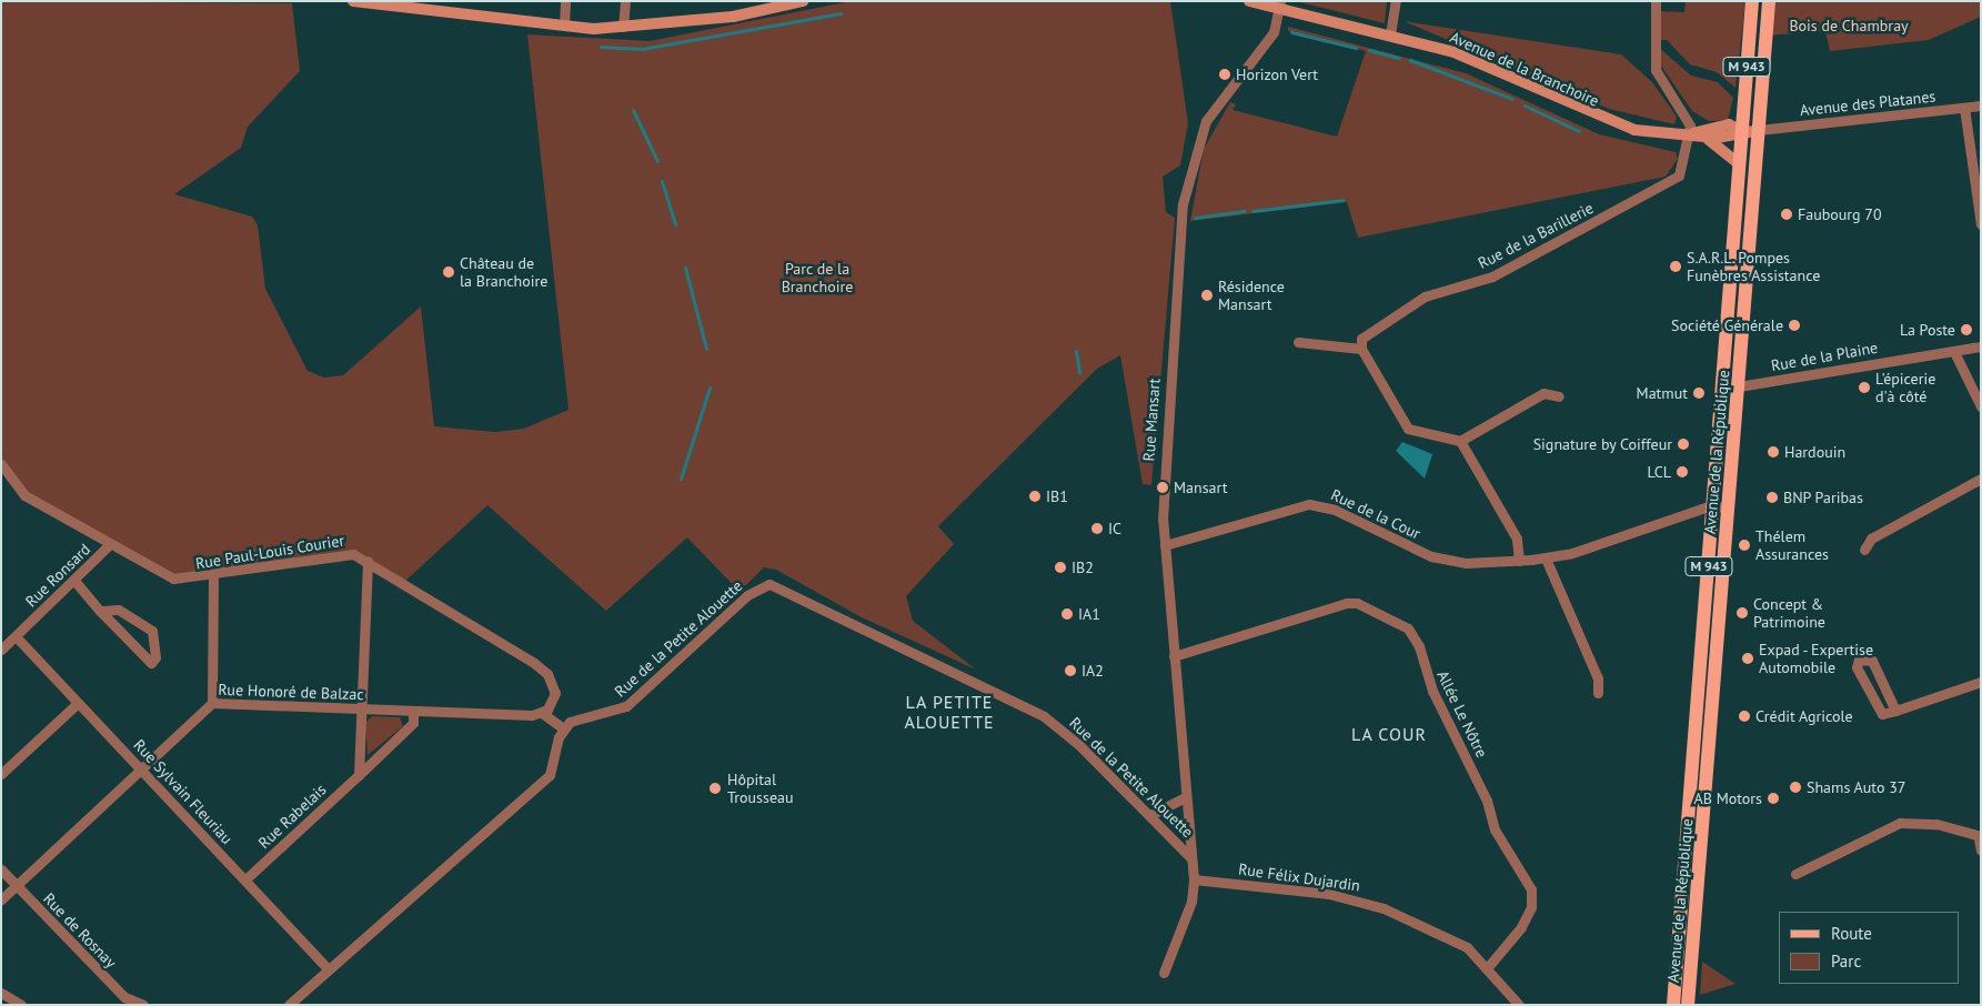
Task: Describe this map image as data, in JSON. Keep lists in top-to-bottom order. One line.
{"streets":{"main road":["M 943","Avenue de la Branchoire","Avenue de la République"],"street":["Avenue des Platanes","Rue de la Barillerie","Rue de la Plaine","Rue Mansart","Rue de la Cour","Rue Paul-Louis Courier","Rue Ronsard","Rue de la Petite Alouette","Rue Honoré de Balzac","Allée Le Nôtre","Rue Sylvain Fleuriau","Rue Rabelais","Rue Félix Dujardin","Rue de Rosnay"]},"crossings":[["Avenue de la Branchoire","Avenue des Platanes"],["Avenue de la Branchoire","Rue de la Barillerie"],["Avenue de la Branchoire","Rue Mansart"],["Avenue de la Branchoire","Avenue de la République"],["Avenue des Platanes","Avenue de la République"],["Rue de la Plaine","Avenue de la République"],["Rue Mansart","Rue de la Cour"],["Rue Mansart","Rue de la Petite Alouette"],["Rue Mansart","Allée Le Nôtre"],["Avenue de la République","Rue de la Cour"],["Rue Paul-Louis Courier","Rue Ronsard"],["Rue Paul-Louis Courier","Rue Honoré de Balzac"],["Rue Ronsard","Rue Sylvain Fleuriau"],["Rue Honoré de Balzac","Rue Sylvain Fleuriau"],["Rue Honoré de Balzac","Rue Rabelais"],["Rue Honoré de Balzac","Rue de Rosnay"],["Allée Le Nôtre","Rue Félix Dujardin"],["Rue Sylvain Fleuriau","Rue Rabelais"]],"districts":["LA PETITE ALOUETTE","LA COUR"],"parks":["Bois de Chambray","Parc de la Branchoire"],"places":["Horizon Vert","Faubourg 70","S.A.R.L. Pompes Funèbres Assistance","Château de la Branchoire","Résidence Mansart","Société Générale","La Poste","L'épicerie d'à côté","Matmut","Signature by Coiffeur","Hardouin","LCL","Mansart","IB1","BNP Paribas","IC","Thélem Assurances","IB2","Concept & Patrimoine","IA1","Expad - Expertise Automobile","IA2","Crédit Agricole","Shams Auto 37","Hôpital Trousseau","AB Motors"],"legend":["Route","Parc"]}
